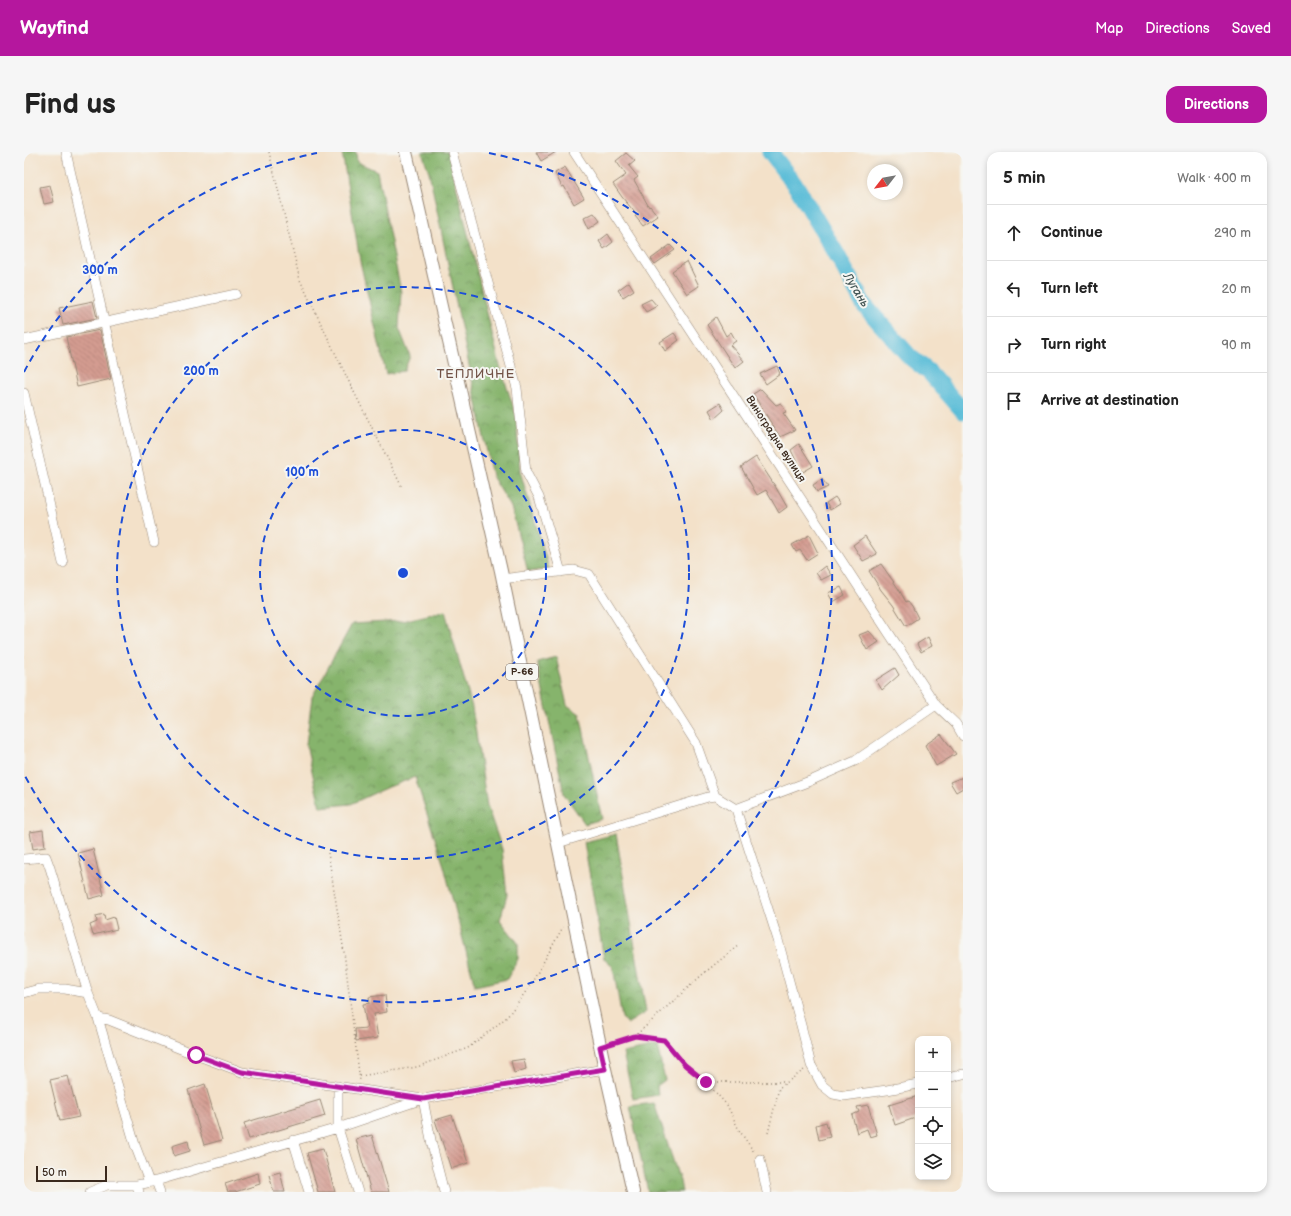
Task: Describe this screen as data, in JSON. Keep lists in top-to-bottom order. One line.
{"streets":{"main road":["Р-66"],"street":["Виноградна вулиця"]},"districts":["ТЕПЛИЧНЕ"],"water":["Лугань"],"scale_bar":"50 m","north":"bottom left","page":{"header":"Wayfind","nav":["Map","Directions","Saved"],"buttons":"Directions","title":"Find us","heading":["5 min","Walk · 400 m"],"list":[["Continue","290 m"],["Turn left","20 m"],["Turn right","90 m"],"Arrive at destination"],"map_buttons":["+","−"],"scale":"50 m"},"rings":["300 m","200 m","100 m"]}
